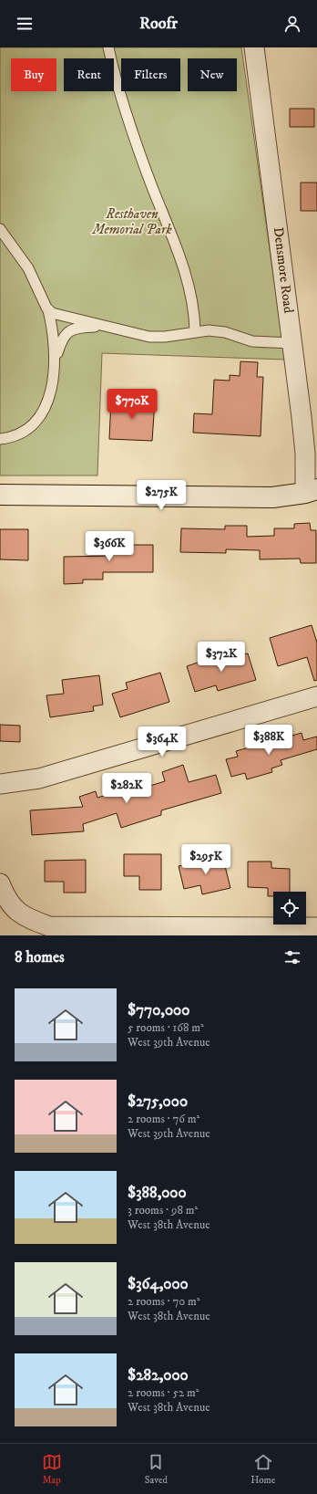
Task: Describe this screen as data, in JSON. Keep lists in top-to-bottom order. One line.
{"streets":{"street":["Densmore Road"]},"parks":["Resthaven Memorial Park"],"page":{"header":"Roofr","chip":["Buy","Rent","Filters","New"],"price":["$770K","$275K","$366K","$372K","$388K","$364K","$282K","$295K"],"heading":"8 homes","list":[{"name":"$770,000","note":"5 rooms · 168 m² · West 39th Avenue"},{"name":"$275,000","note":"2 rooms · 76 m² · West 39th Avenue"},{"name":"$388,000","note":"3 rooms · 98 m² · West 38th Avenue"},{"name":"$364,000","note":"2 rooms · 70 m² · West 38th Avenue"},{"name":"$282,000","note":"2 rooms · 52 m² · West 38th Avenue"}],"tabs":["Map","Saved","Home"]}}
